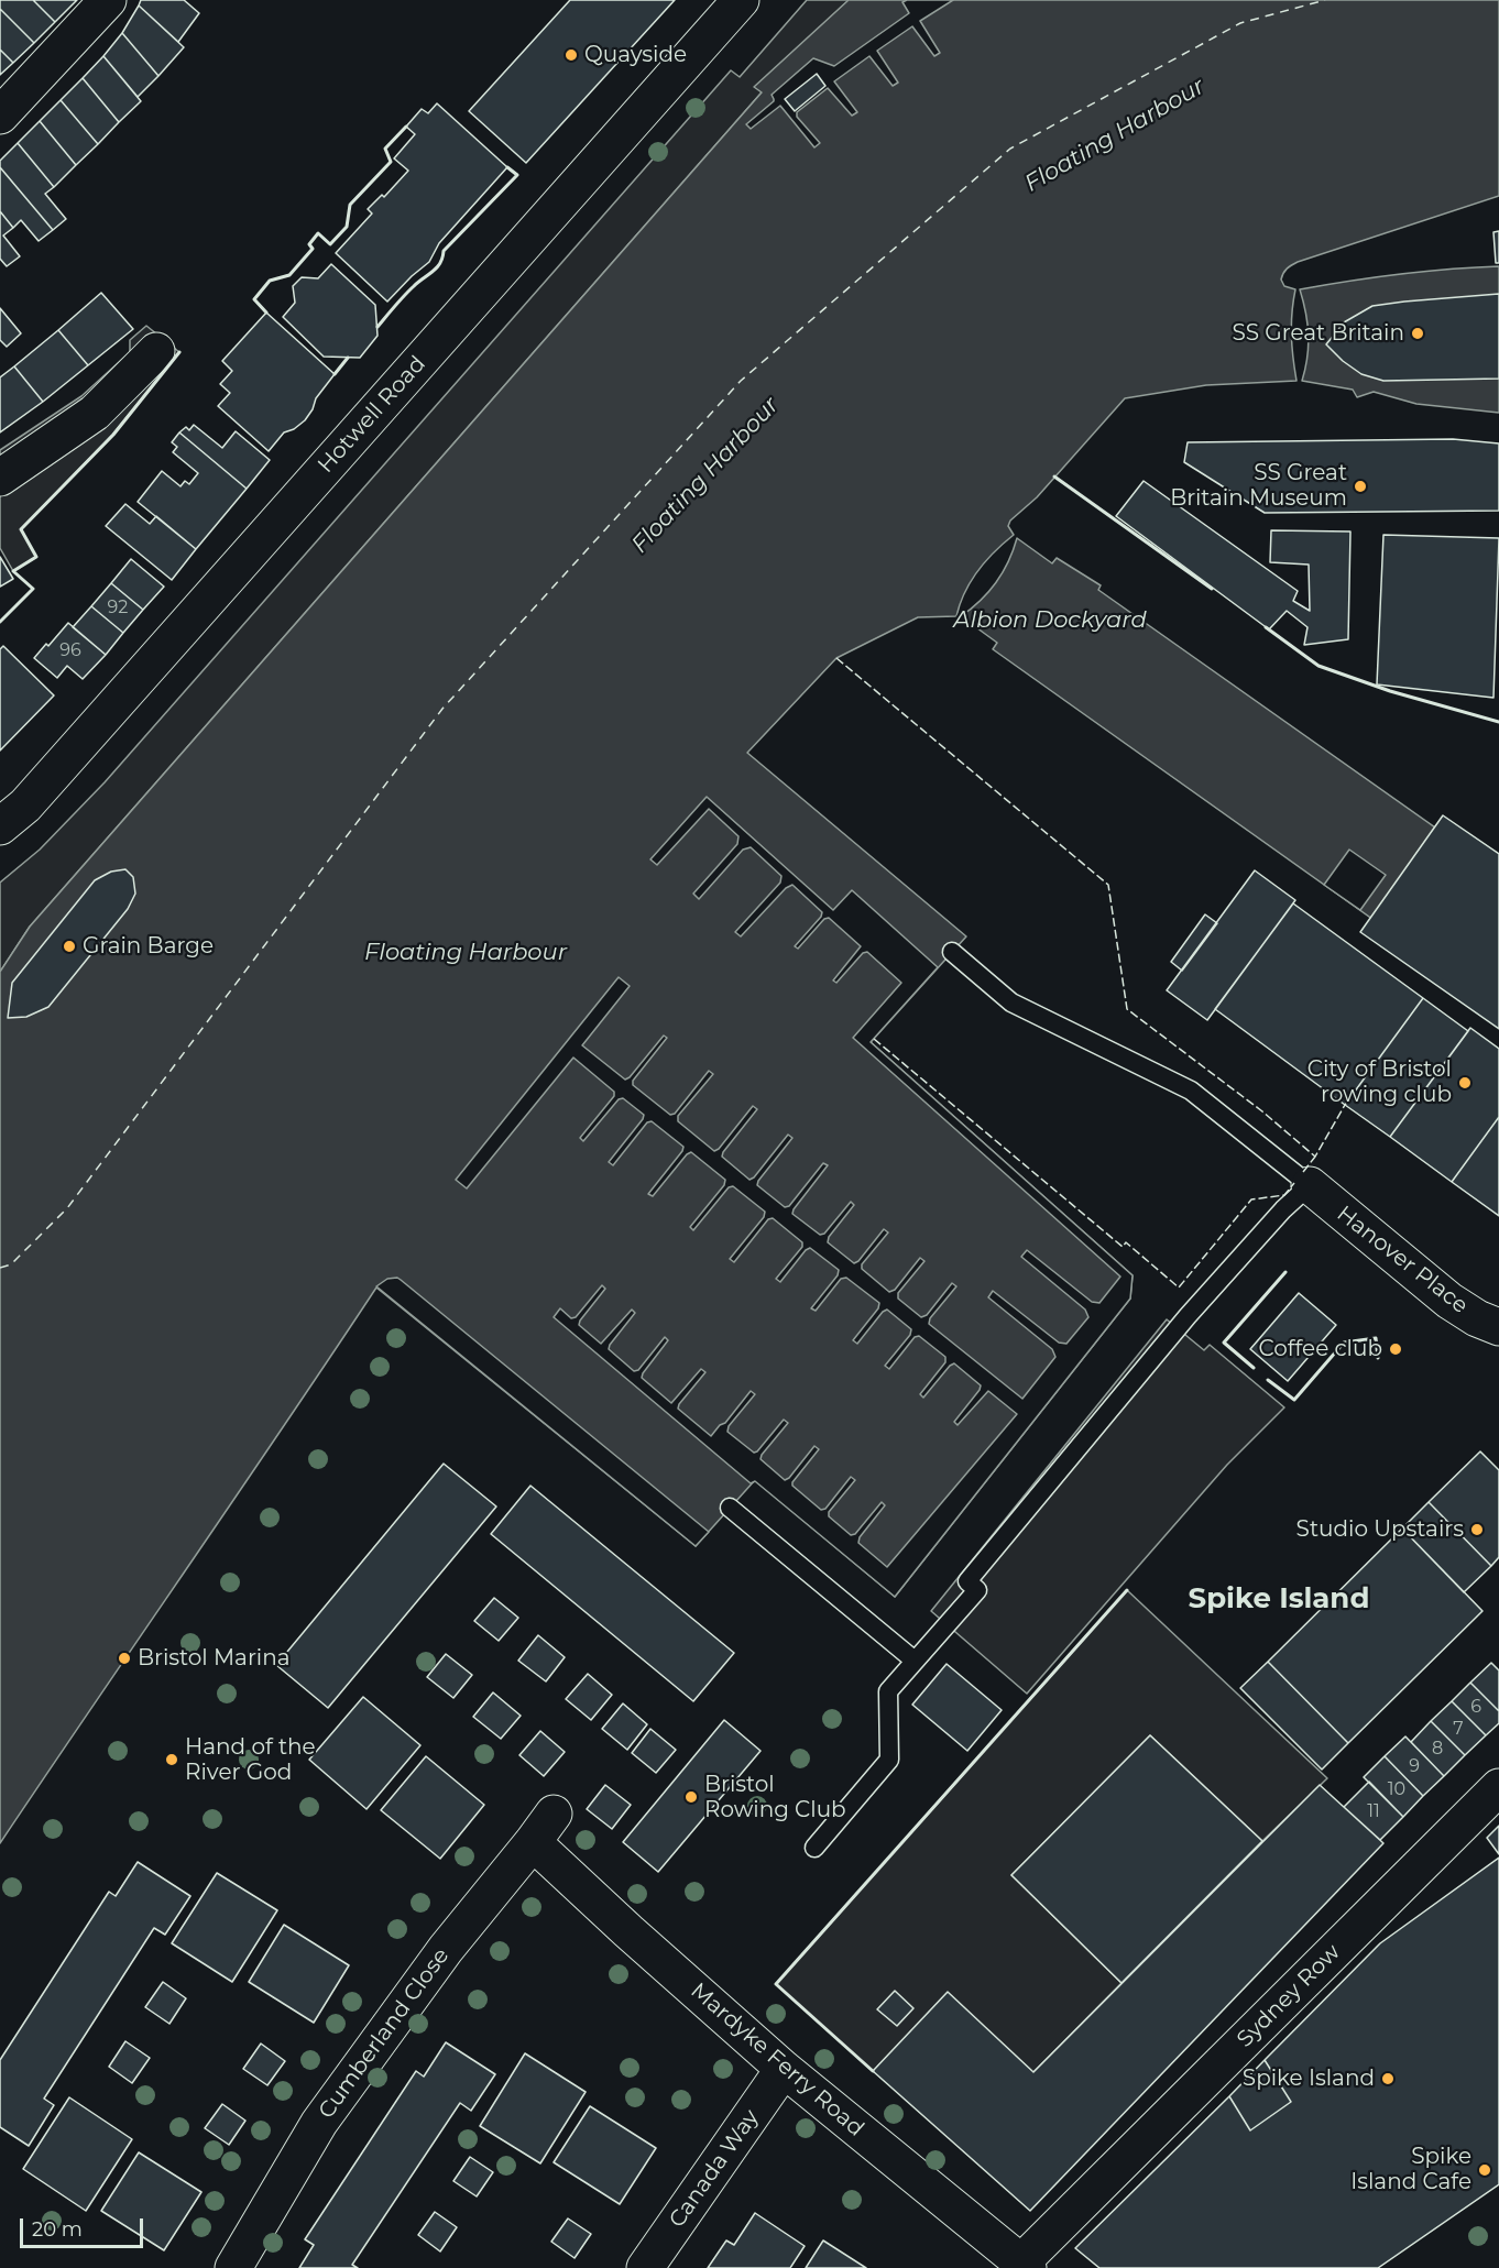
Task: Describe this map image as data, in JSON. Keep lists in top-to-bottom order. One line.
{"streets":{"street":["Hotwell Road","Hanover Place","Sydney Row","Cumberland Close","Mardyke Ferry Road","Canada Way"]},"crossings":[["Sydney Row","Mardyke Ferry Road"],["Cumberland Close","Mardyke Ferry Road"],["Mardyke Ferry Road","Canada Way"]],"districts":["Spike Island"],"water":["Floating Harbour","Albion Dockyard"],"places":["Quayside","SS Great Britain","SS Great Britain Museum","Grain Barge","City of Bristol rowing club","Coffee club","Studio Upstairs","Bristol Marina","Hand of the River God","Bristol Rowing Club","Spike Island","Spike Island Cafe"],"house_numbers":["92","96","6","7","8","9","10","11"],"scale_bar":"20 m"}
